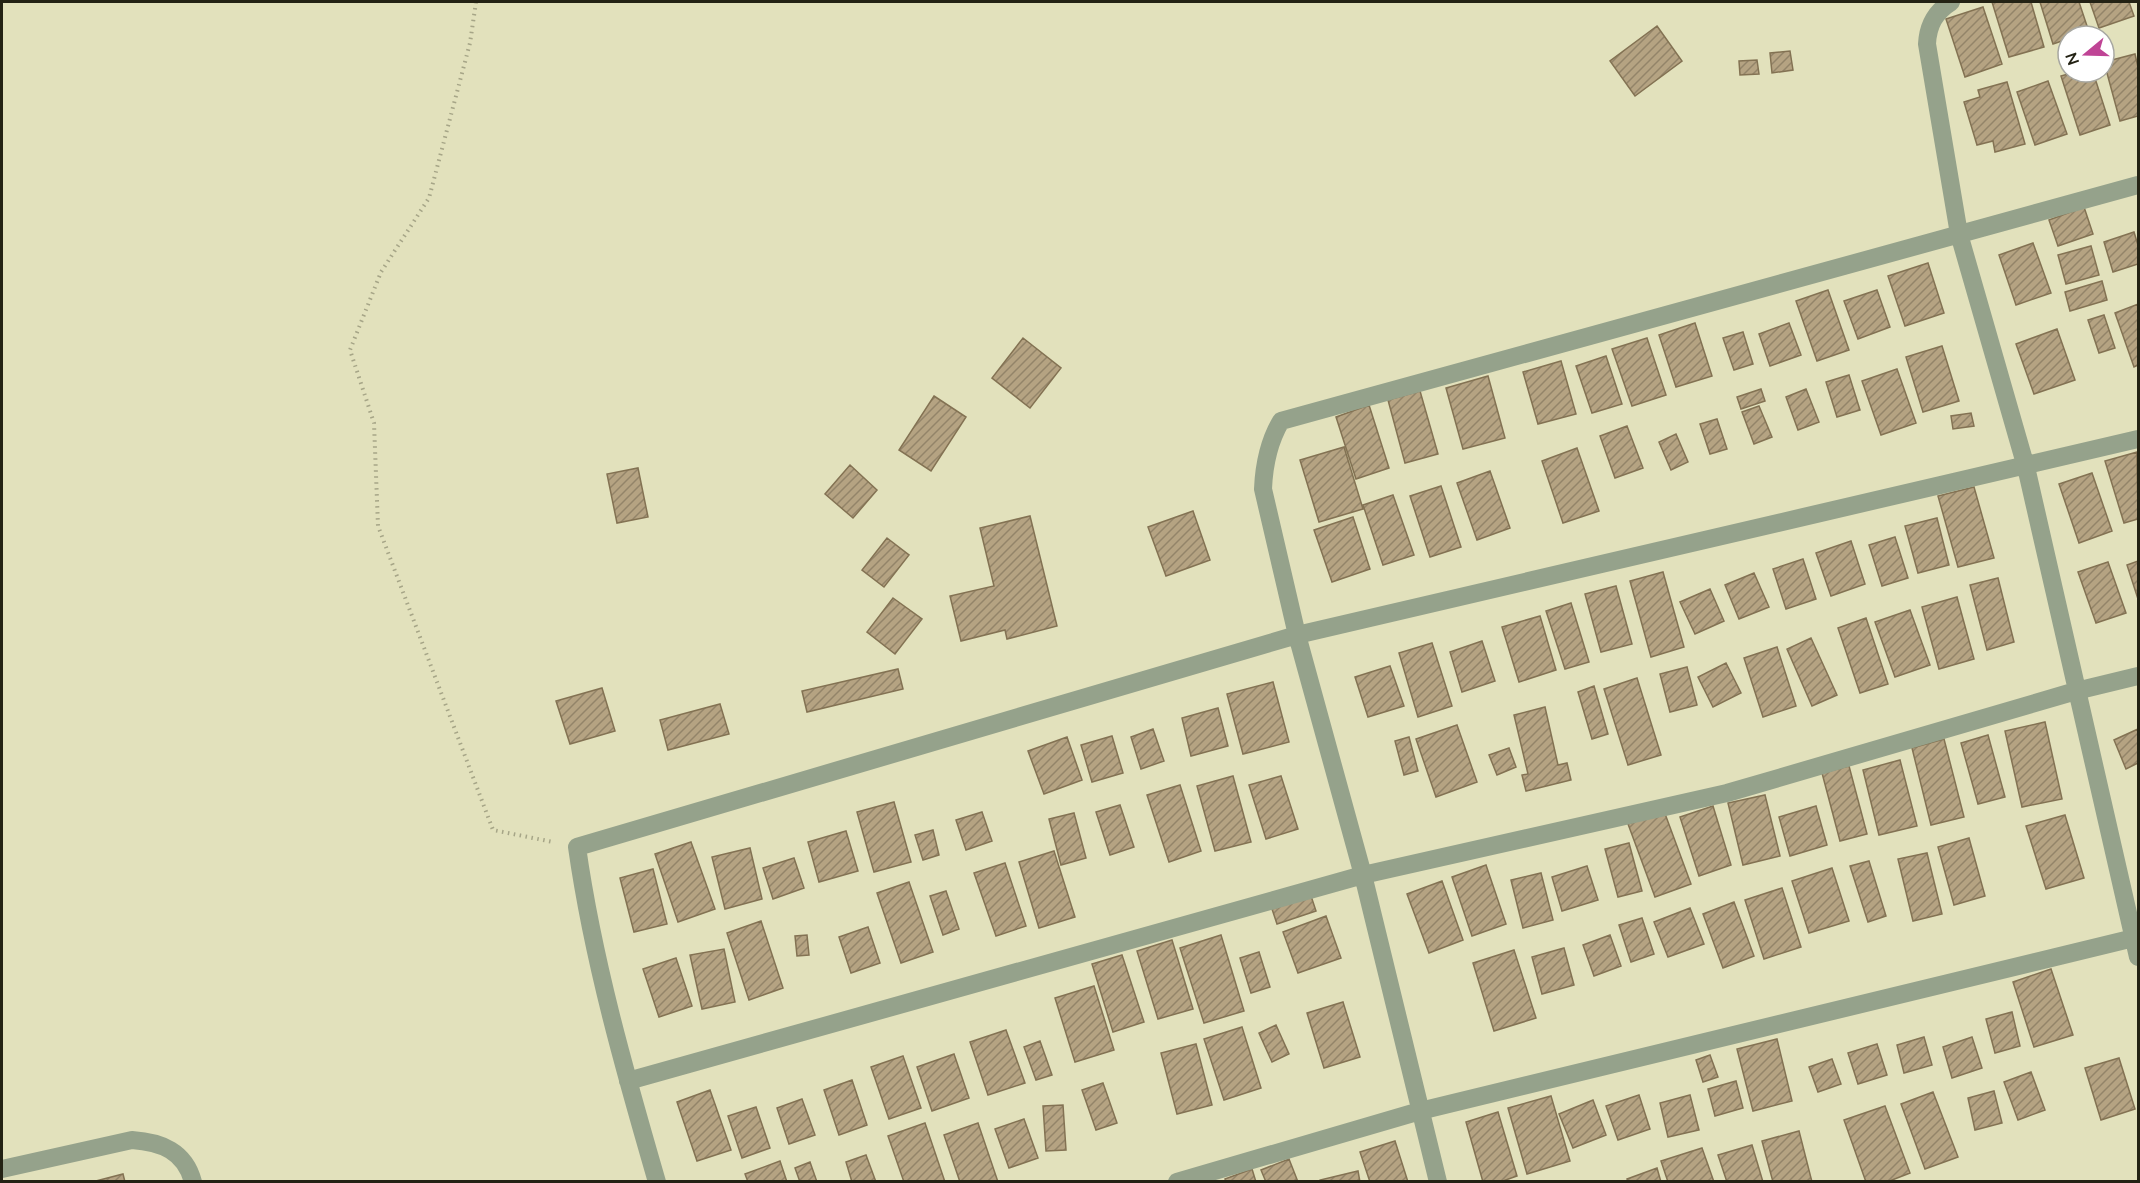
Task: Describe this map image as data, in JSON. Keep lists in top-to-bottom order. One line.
{"north":"left"}
